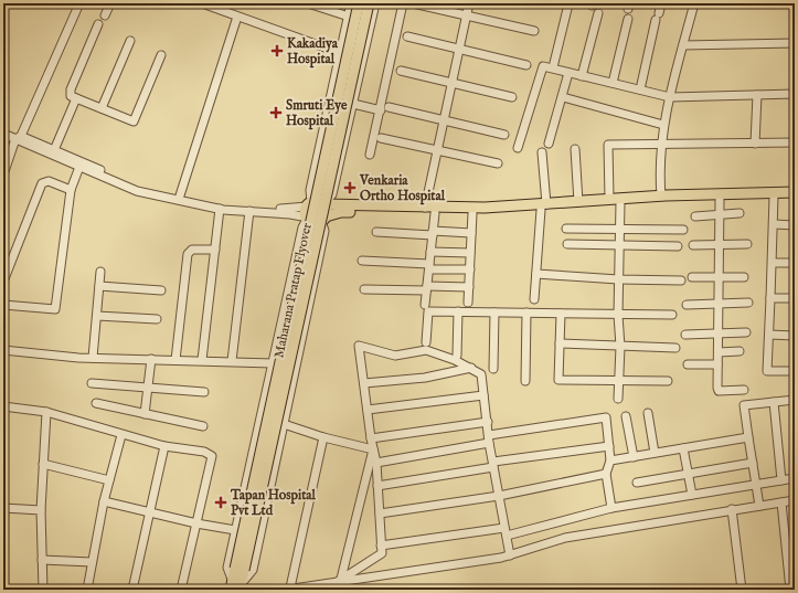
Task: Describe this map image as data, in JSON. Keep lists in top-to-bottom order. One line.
{"streets":{"main road":["Maharana Pratap Flyover"]},"places":{"health":["Kakadiya Hospital","Smruti Eye Hospital","Venkaria Ortho Hospital","Tapan Hospital Pvt Ltd"]}}
